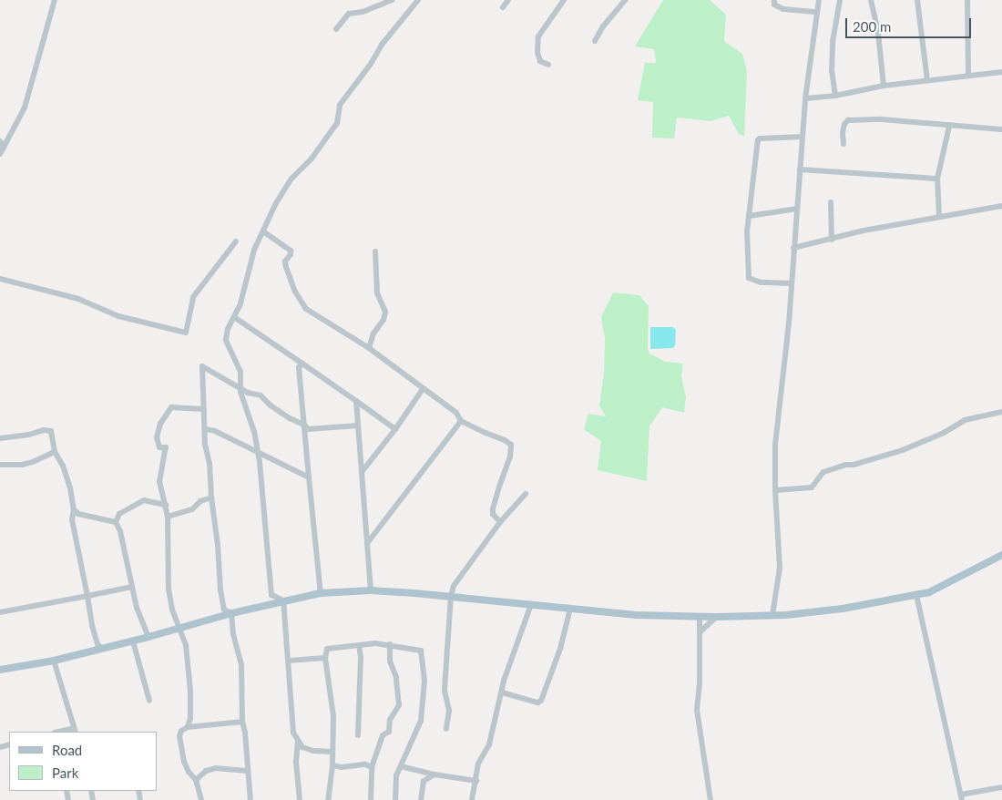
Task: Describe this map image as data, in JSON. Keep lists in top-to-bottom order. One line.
{"legend":["Road","Park"],"scale_bar":"200 m"}
